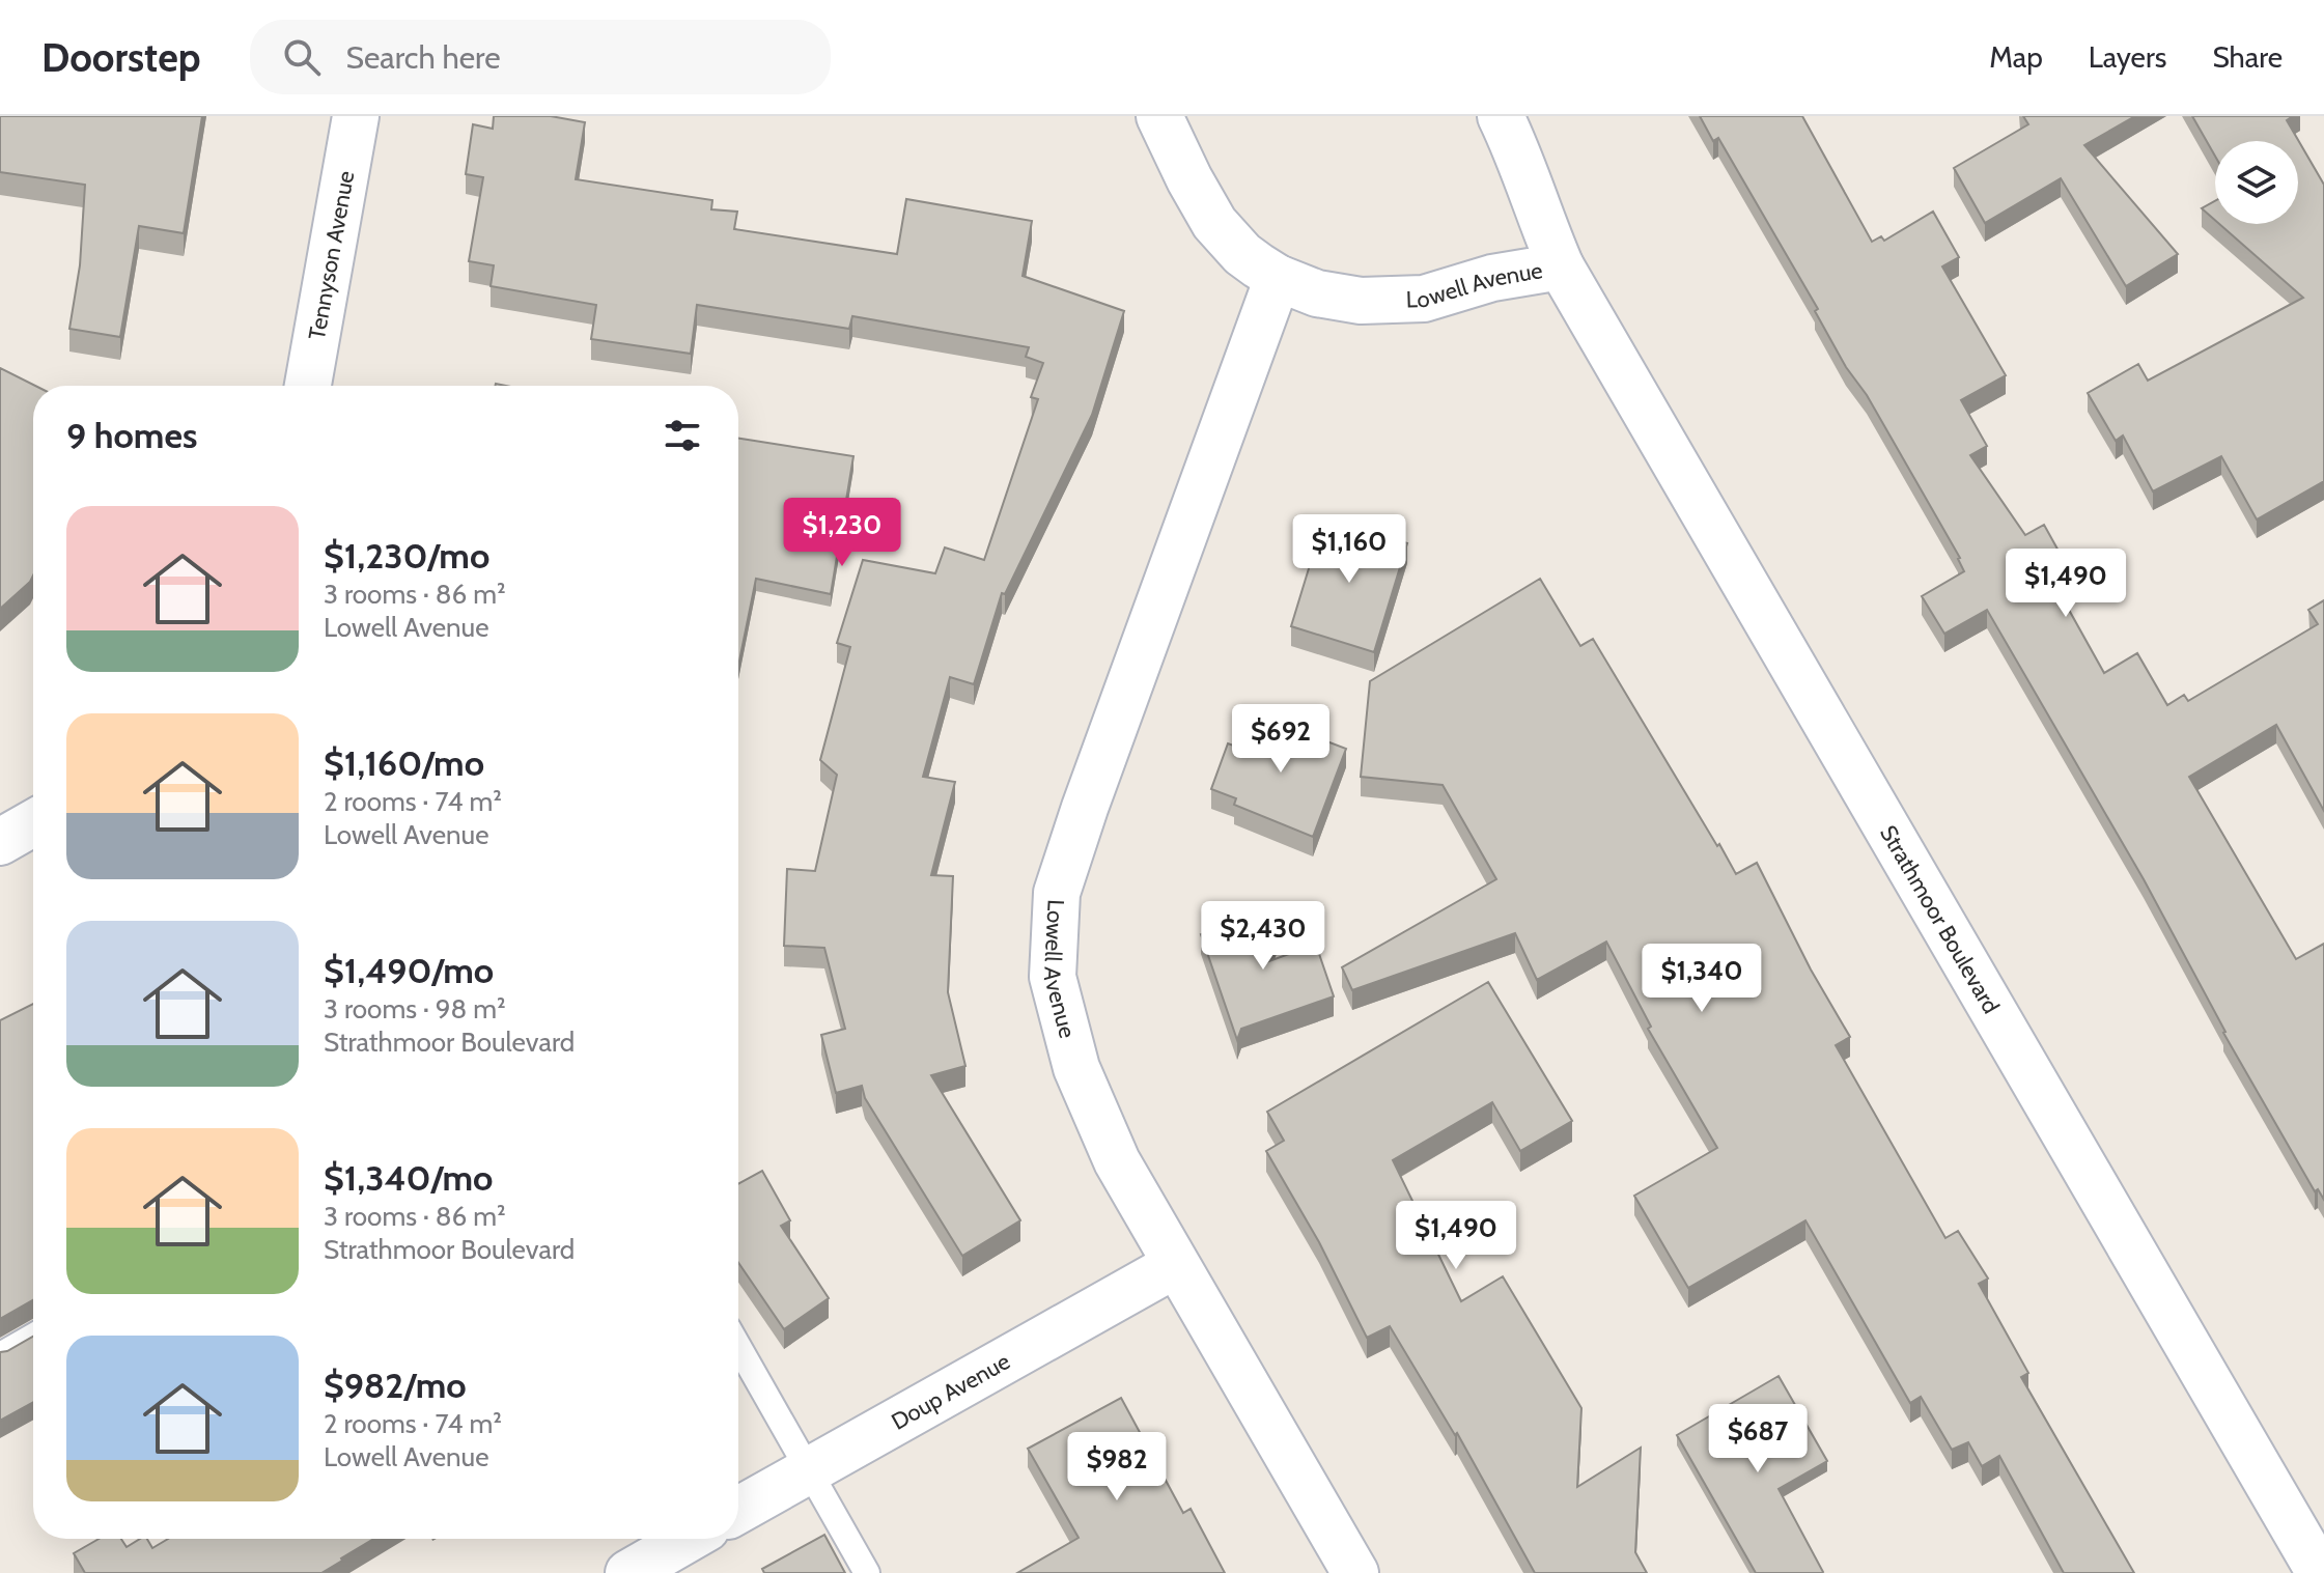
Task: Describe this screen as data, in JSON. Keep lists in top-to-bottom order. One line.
{"streets":{"street":["Tennyson Avenue","Lowell Avenue","Strathmoor Boulevard","Doup Avenue"]},"crossings":[["Lowell Avenue","Strathmoor Boulevard"],["Lowell Avenue","Doup Avenue"]],"page":{"header":"Doorstep","search":"Search here","nav":["Map","Layers","Share"],"heading":"9 homes","list":[{"name":"$1,230/mo","note":"3 rooms · 86 m² · Lowell Avenue"},{"name":"$1,160/mo","note":"2 rooms · 74 m² · Lowell Avenue"},{"name":"$1,490/mo","note":"3 rooms · 98 m² · Strathmoor Boulevard"},{"name":"$1,340/mo","note":"3 rooms · 86 m² · Strathmoor Boulevard"},{"name":"$982/mo","note":"2 rooms · 74 m² · Lowell Avenue"}],"price":["$1,230","$1,160","$1,490","$692","$2,430","$1,340","$1,490","$687","$982"]}}
